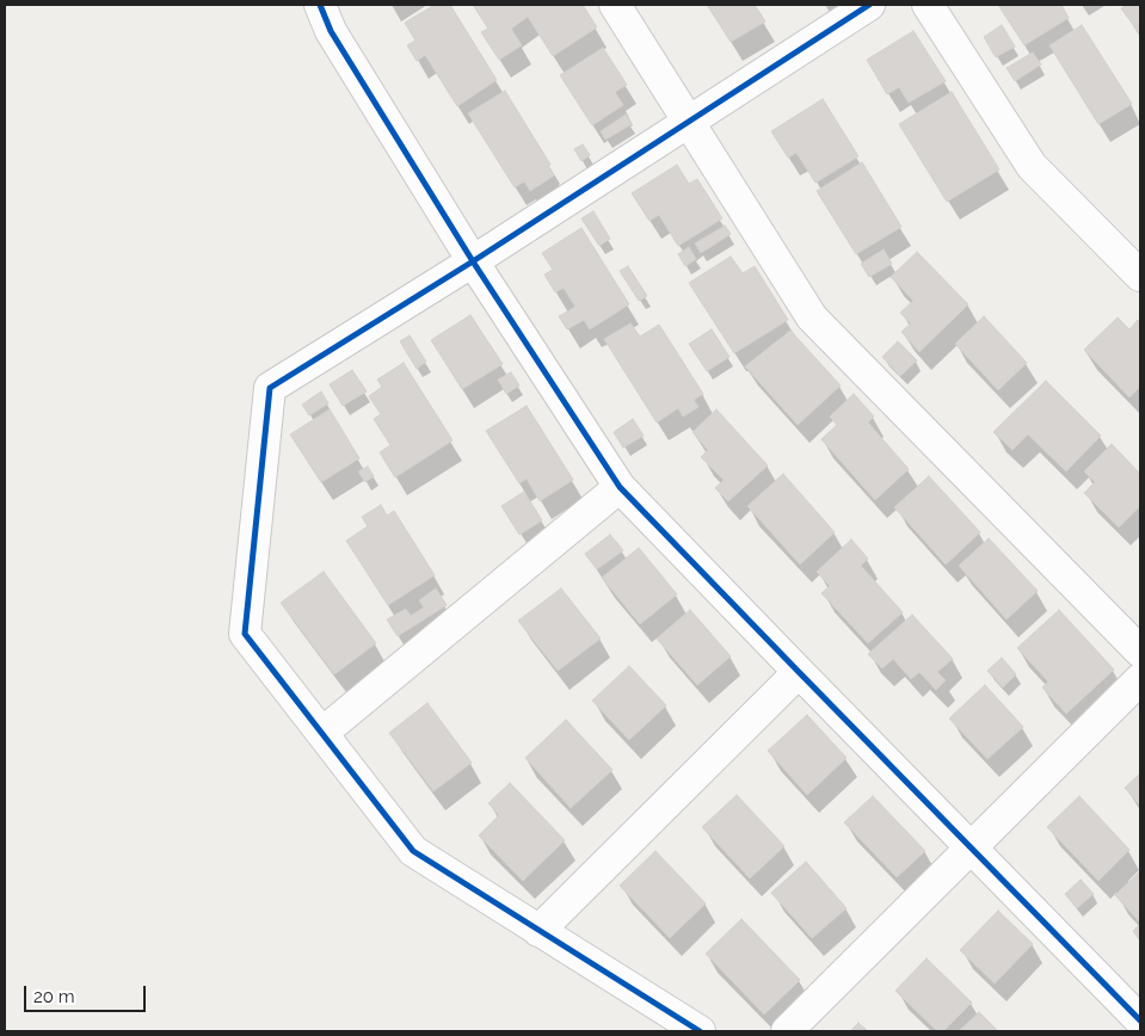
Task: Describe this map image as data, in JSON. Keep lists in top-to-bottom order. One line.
{"scale_bar":"20 m"}
